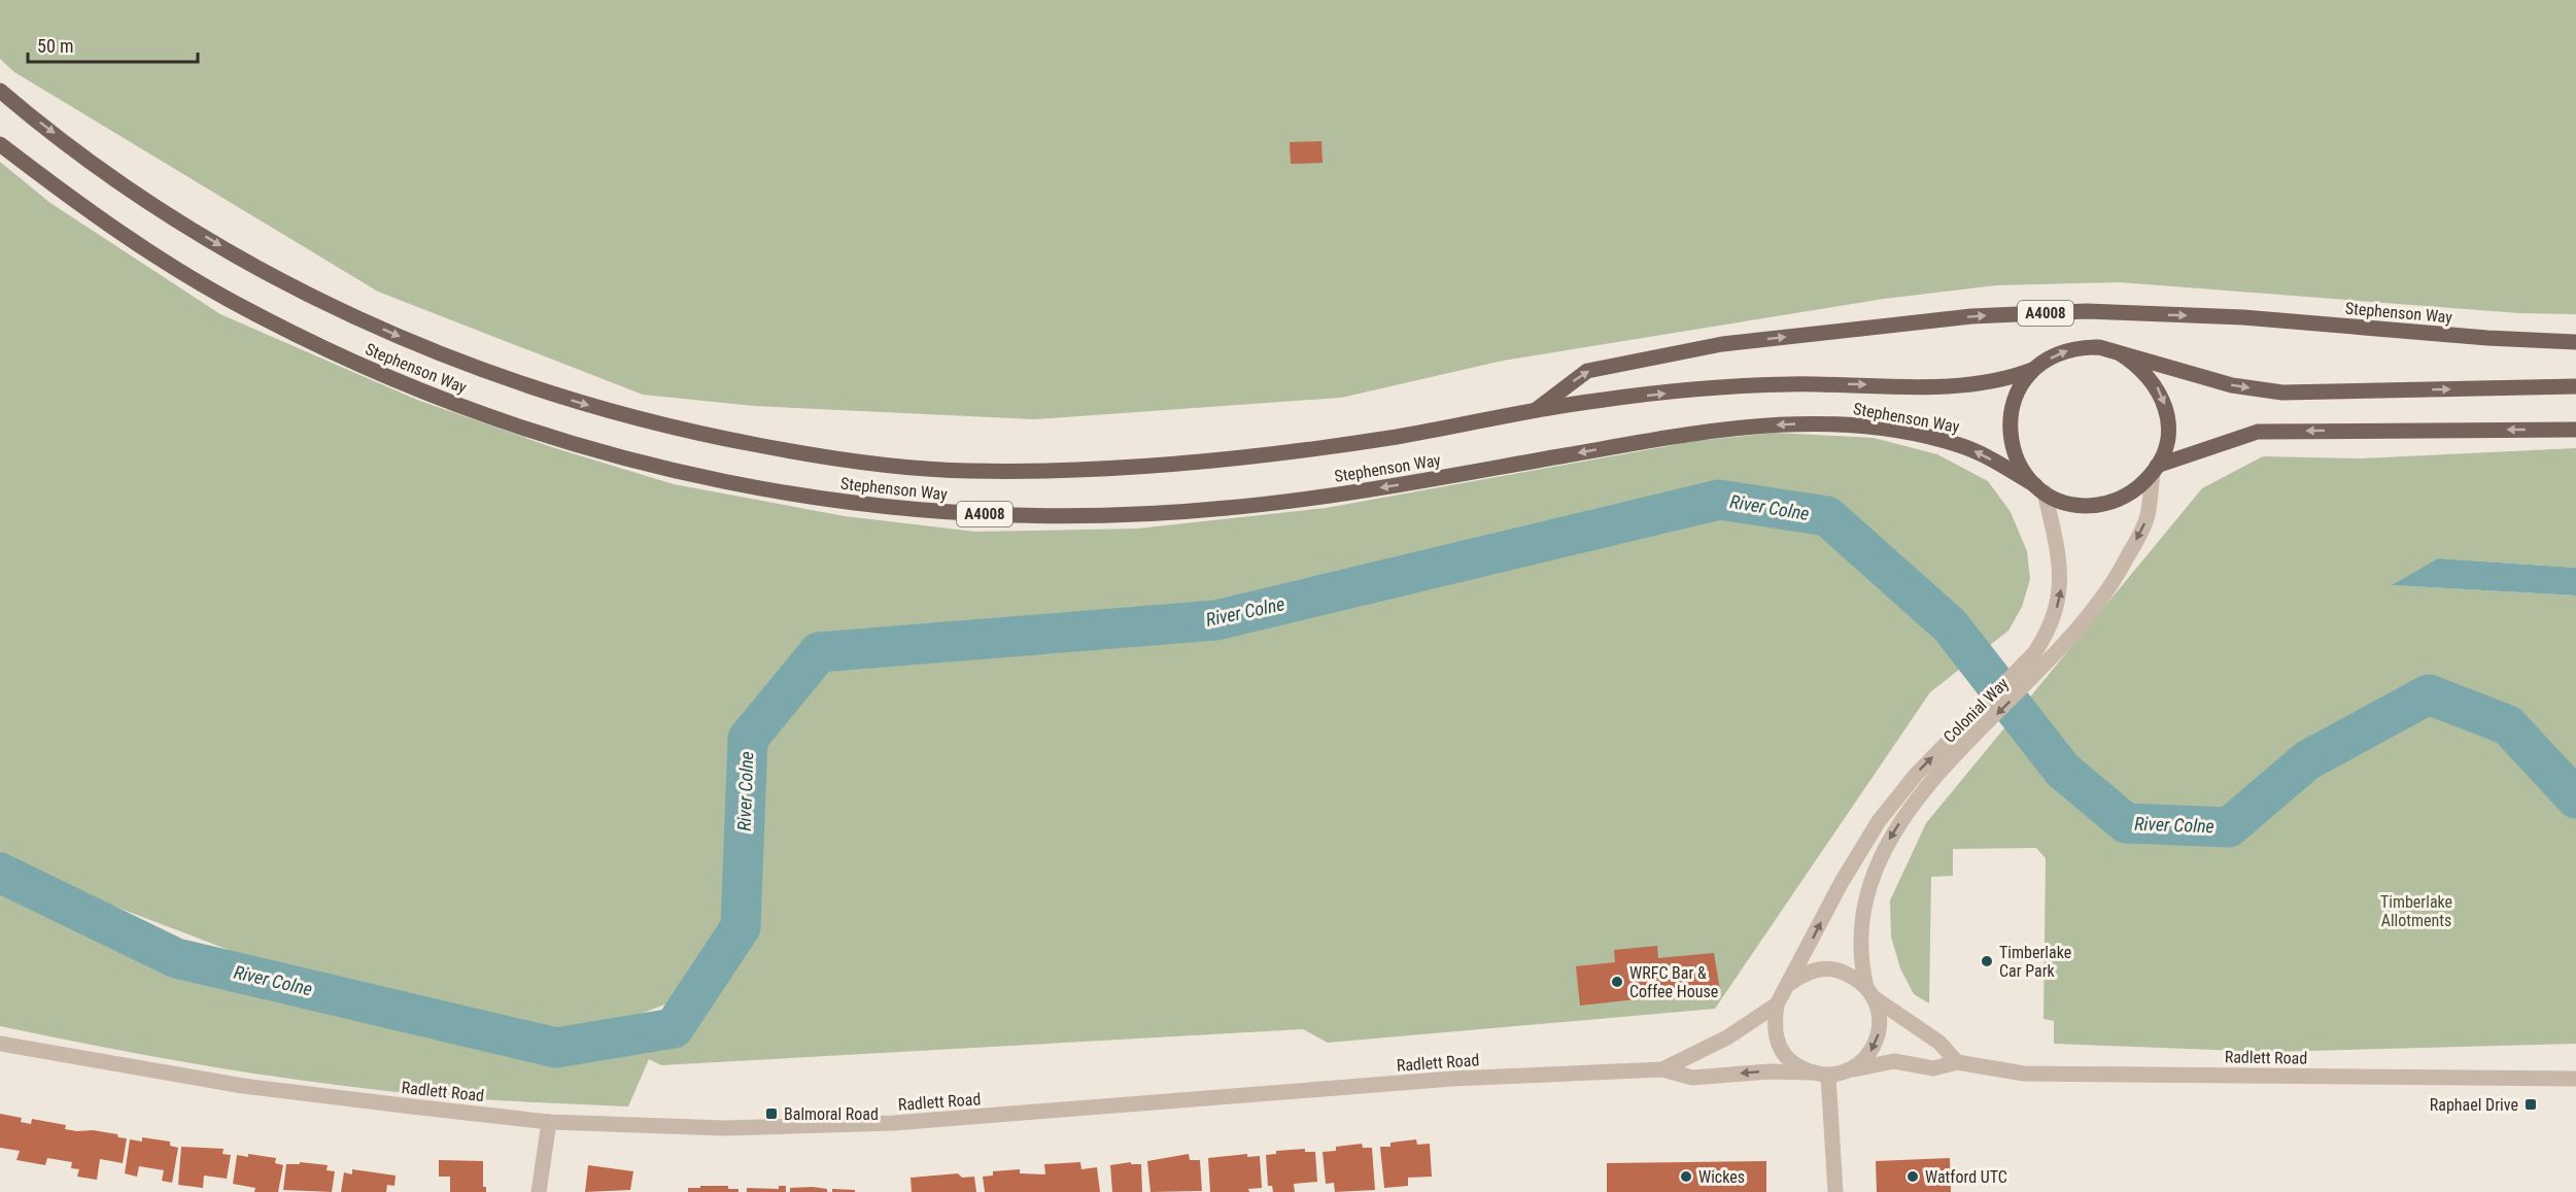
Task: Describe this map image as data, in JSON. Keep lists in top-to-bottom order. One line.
{"streets":{"main road":["Stephenson Way","A4008"],"street":["Colonial Way","Radlett Road"]},"crossings":[["Stephenson Way","Colonial Way"],["Colonial Way","Radlett Road"]],"water":["River Colne"],"parks":["Timberlake Allotments"],"places":{"other":["Timberlake Car Park","WRFC Bar & Coffee House","Wickes","Watford UTC"],"transit":["Raphael Drive","Balmoral Road"]},"scale_bar":"50 m"}
